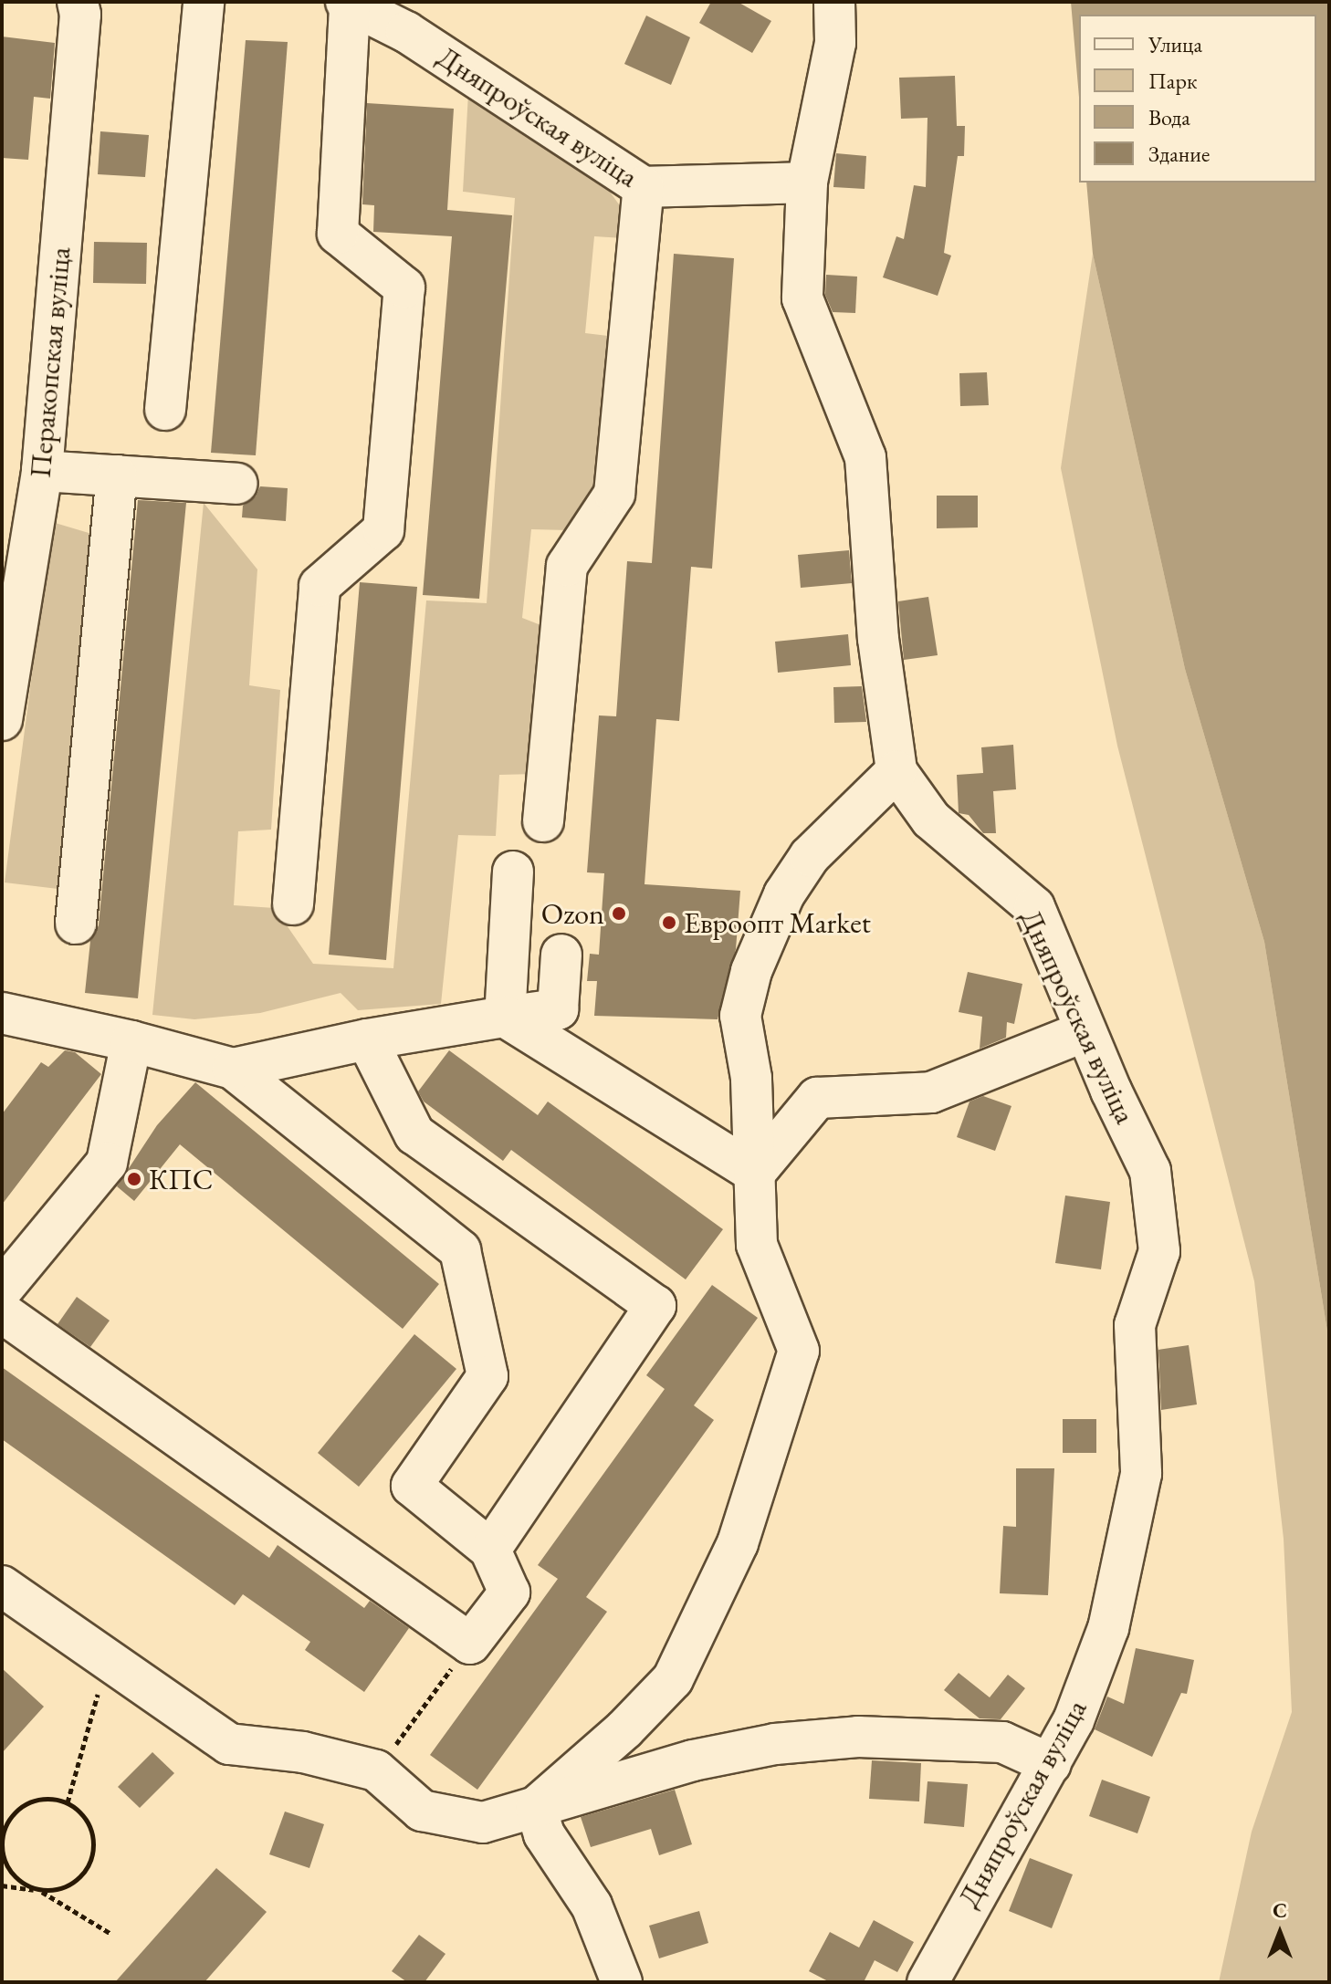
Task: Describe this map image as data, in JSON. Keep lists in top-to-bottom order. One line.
{"streets":{"street":["Дняпроўская вуліца","Перакопская вуліца"]},"places":["Ozon","Евроопт Market","КПС"],"legend":["Улица","Парк","Вода","Здание"],"north":"top"}
